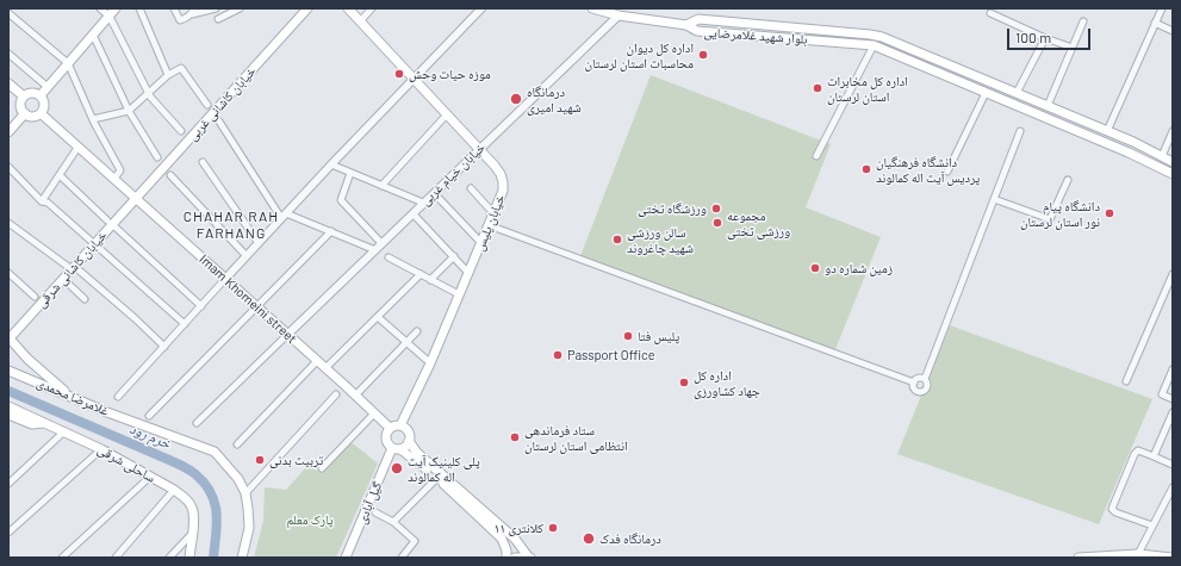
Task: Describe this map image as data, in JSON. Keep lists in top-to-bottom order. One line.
{"streets":{"main road":["بلوار شهید غلامرضایی","خیابان کاشانی غربی","خیابان پلیس","خیابان کاشانی شرقی","Imam Khomeini street","غلامرضا محمدی","ساحلی شرقی","گیل آبادی"],"street":["خیابان خیام غربی"]},"crossings":[["خیابان کاشانی غربی","خیابان کاشانی شرقی"],["خیابان کاشانی غربی","Imam Khomeini street"],["خیابان خیام غربی","خیابان پلیس"],["خیابان خیام غربی","Imam Khomeini street"],["خیابان پلیس","Imam Khomeini street"],["خیابان پلیس","گیل آبادی"],["خیابان کاشانی شرقی","Imam Khomeini street"],["Imam Khomeini street","گیل آبادی"]],"districts":["CHAHAR RAH FARHANG"],"water":["خرم رود"],"parks":["پارک معلم"],"places":["اداره کل دیوان محاسبات استان لرستان","موزه حیات وحش","اداره کل مخابرات استان لرستان","درمانگاه شهید امیری","دانشگاه فرهنگیان پردیس آیت اله کمالوند","ورزشگاه تختی","دانشگاه پیام نور استان لرستان","مجموعه ورزشی تختی","سالن ورزشی شهید چاغروند","زمین شماره دو","پلیس فتا","Passport Office","اداره کل جهاد کشاورزی","ستاد فرماندهی انتظامی استان لرستان","تربیت بدنی","پلی کلینیک آیت اله کمالوند","کلانتری ۱۱","درمانگاه فدک"],"scale_bar":"100 m"}
